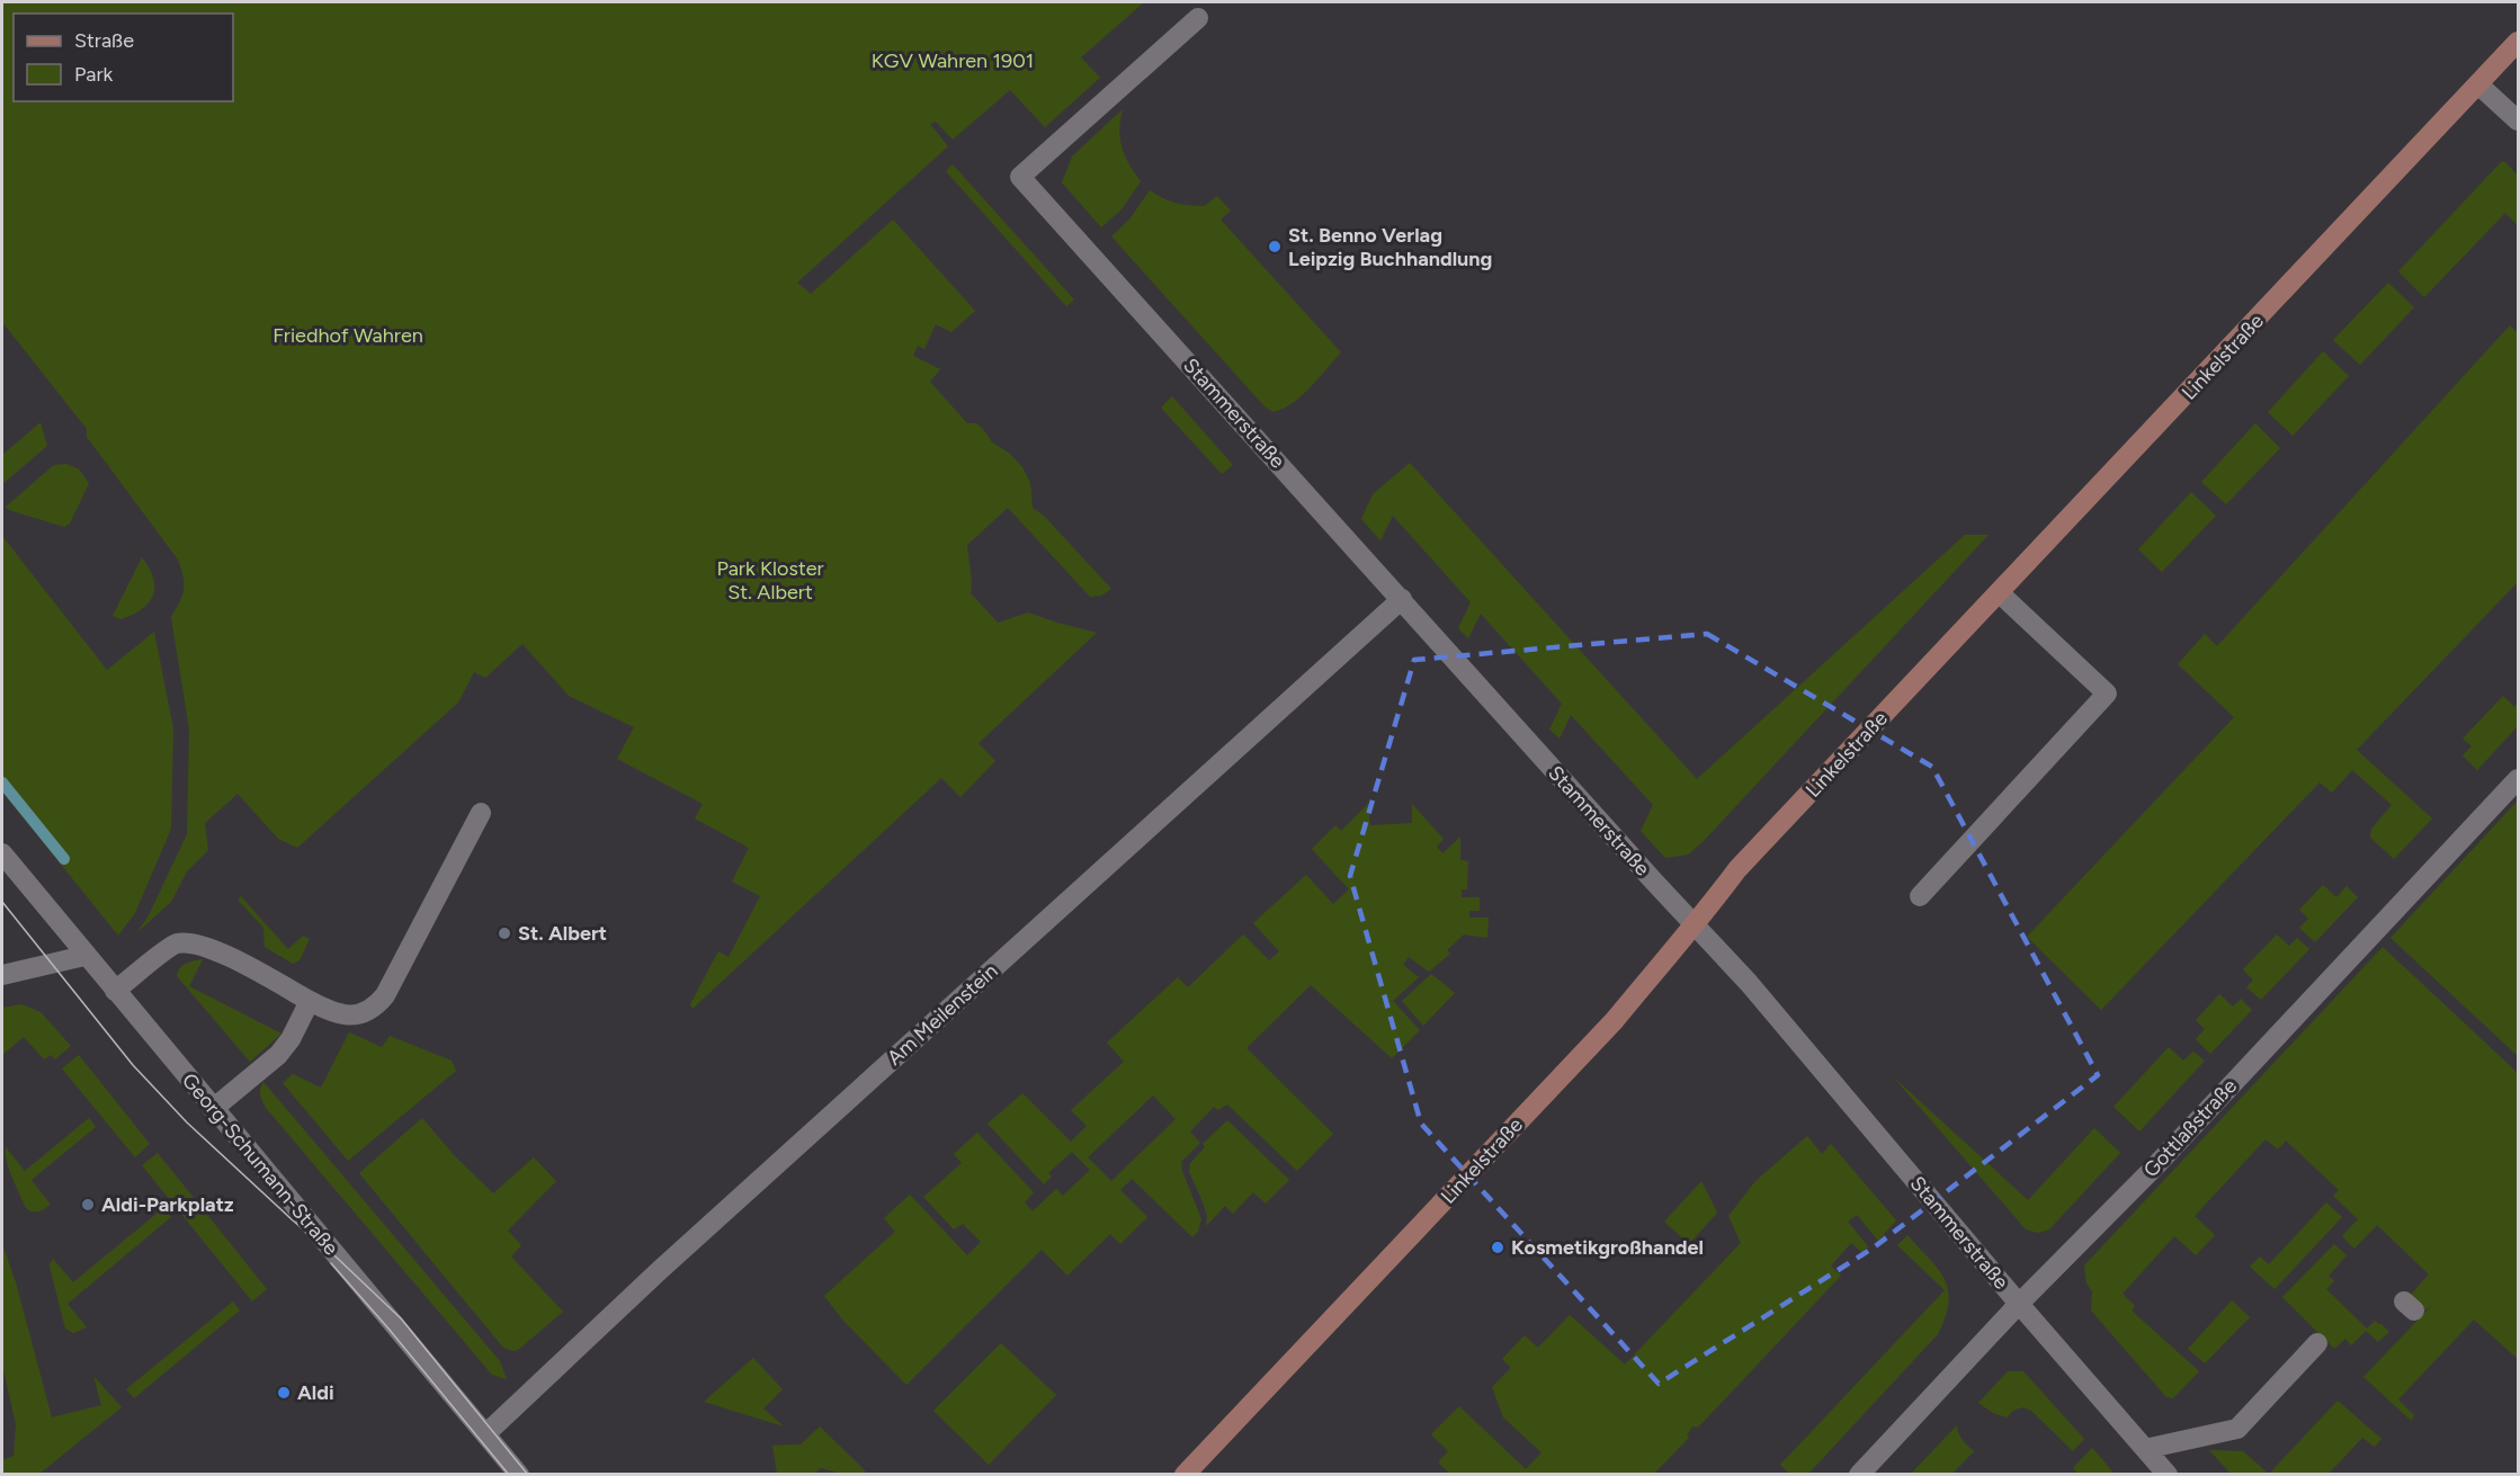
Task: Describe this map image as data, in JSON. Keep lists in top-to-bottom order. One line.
{"streets":{"main road":["Linkelstraße"],"street":["Stammerstraße","Am Meilenstein","Gottlaßstraße","Georg-Schumann-Straße"]},"crossings":[["Linkelstraße","Stammerstraße"],["Stammerstraße","Am Meilenstein"],["Stammerstraße","Gottlaßstraße"],["Am Meilenstein","Georg-Schumann-Straße"]],"parks":["KGV Wahren 1901","Friedhof Wahren","Park Kloster St. Albert"],"places":["St. Benno Verlag Leipzig Buchhandlung","St. Albert","Aldi-Parkplatz","Kosmetikgroßhandel","Aldi"],"legend":["Straße","Park"]}
